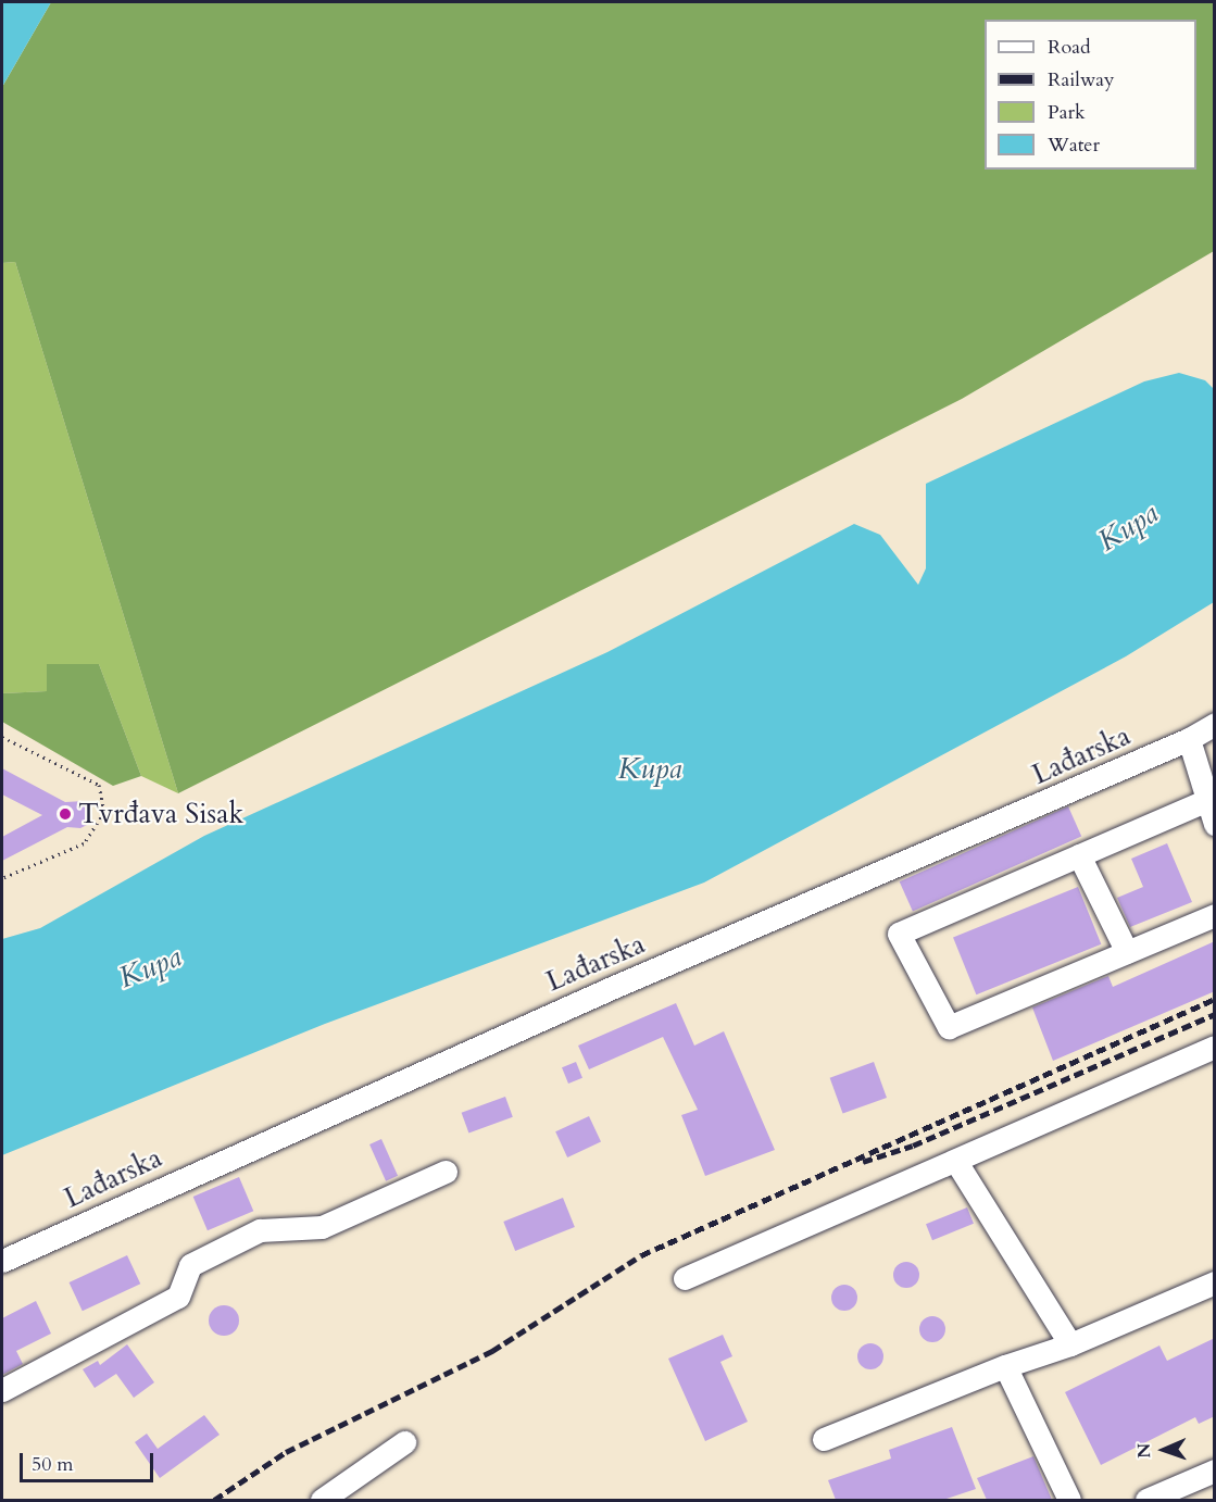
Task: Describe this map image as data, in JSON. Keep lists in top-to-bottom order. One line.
{"streets":{"street":["Lađarska"]},"water":["Kupa"],"places":["Tvrđava Sisak"],"legend":["Road","Railway","Park","Water"],"scale_bar":"50 m","north":"left"}
